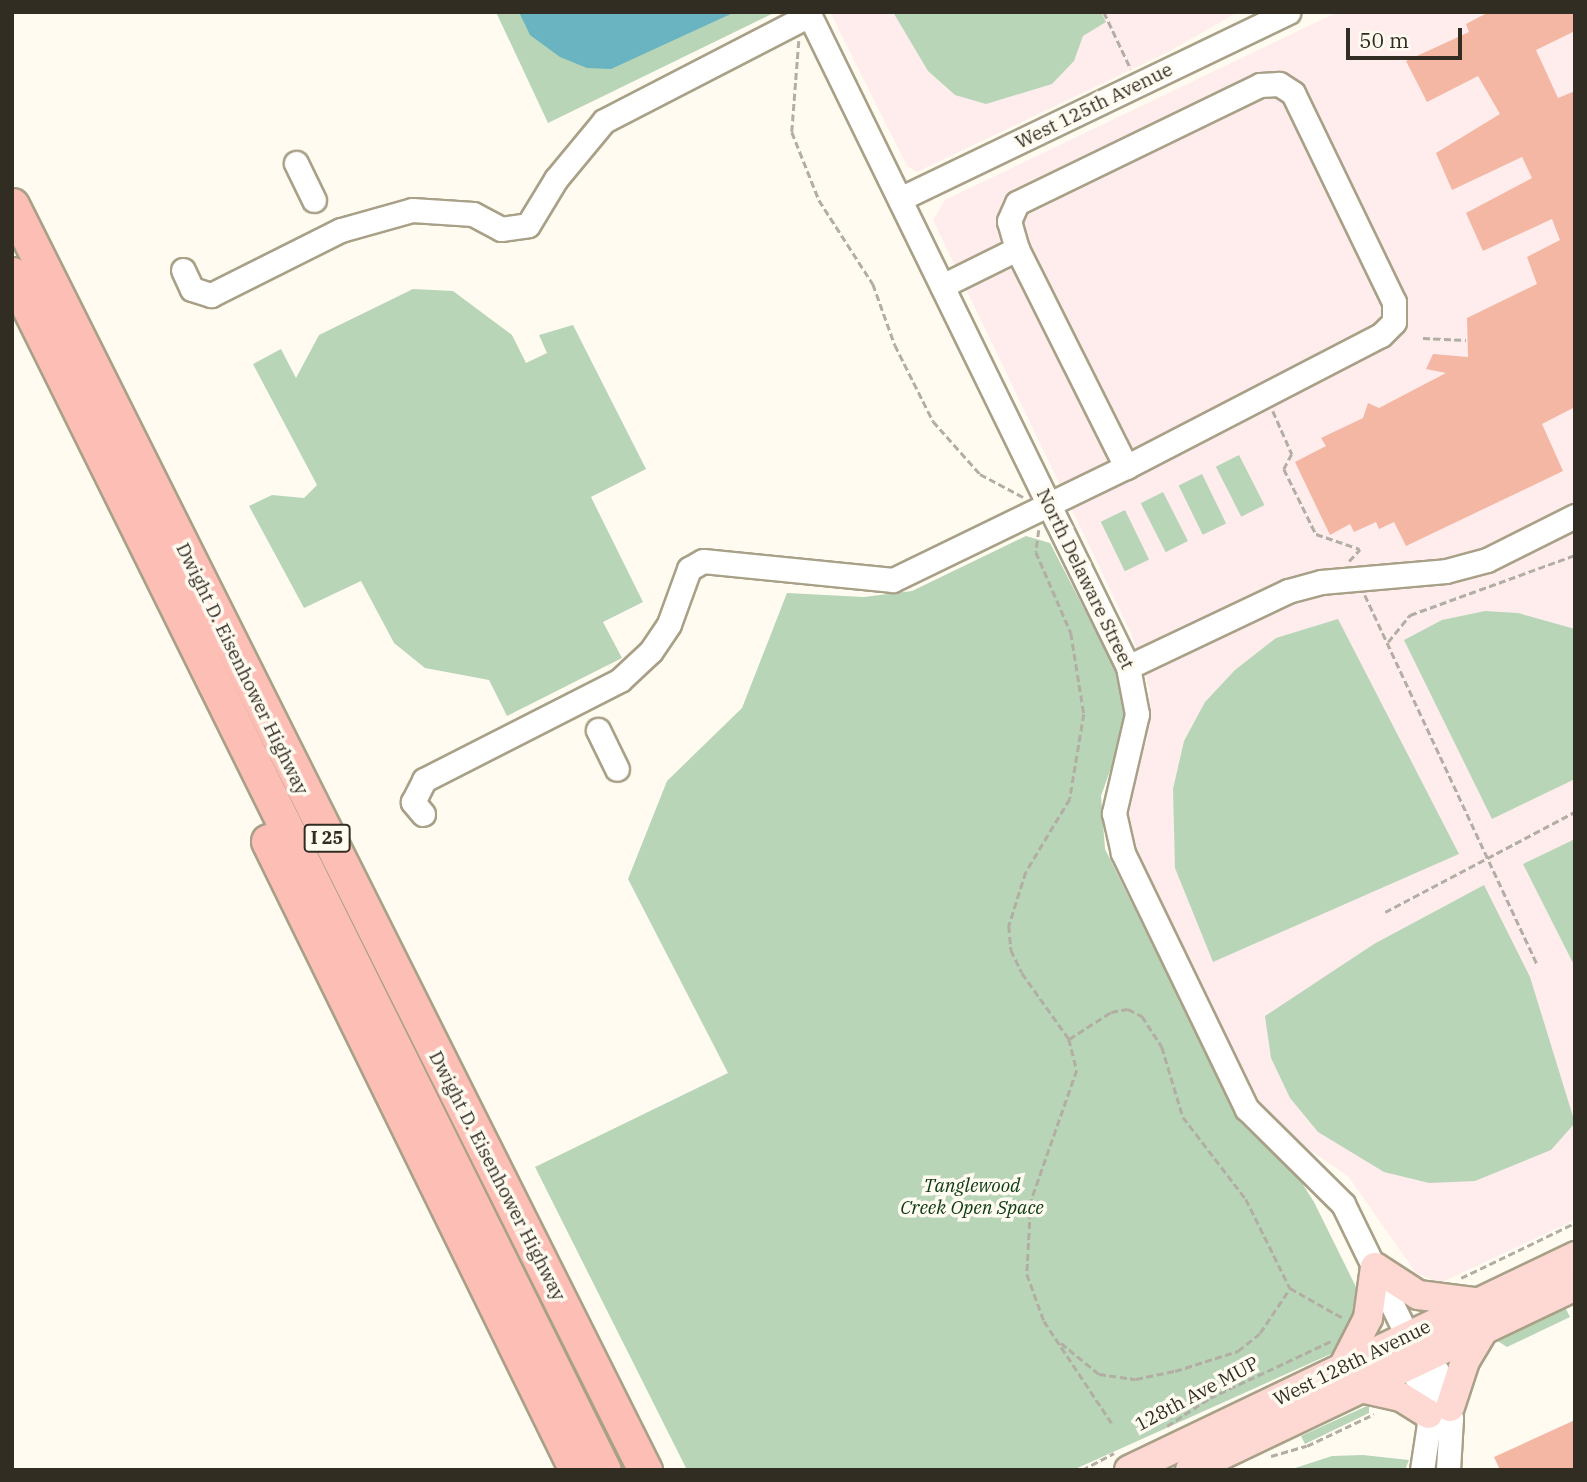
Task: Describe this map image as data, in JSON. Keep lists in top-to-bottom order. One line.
{"streets":{"highway":["Dwight D. Eisenhower Highway","I 25"],"main road":["West 128th Avenue"],"street":["West 125th Avenue","North Delaware Street"],"path":["128th Ave MUP"]},"crossings":[["West 125th Avenue","North Delaware Street"],["North Delaware Street","West 128th Avenue"],["West 128th Avenue","128th Ave MUP"]],"parks":["Tanglewood Creek Open Space"],"scale_bar":"50 m"}
